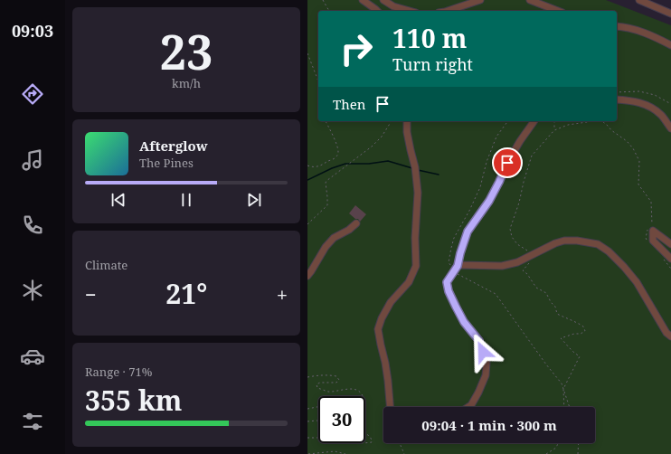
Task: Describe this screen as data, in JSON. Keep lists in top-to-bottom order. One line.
{"page":{"tabs":"09:03","tile":[["23","km/h"],"Climate",["Range · 71%","355 km"]],"turn":["110 m","Turn right"],"then":"Then","song":["Afterglow","The Pines"],"heat":["−","21°","+"],"limit":"30","trip":"09:04 · 1 min · 300 m"}}
